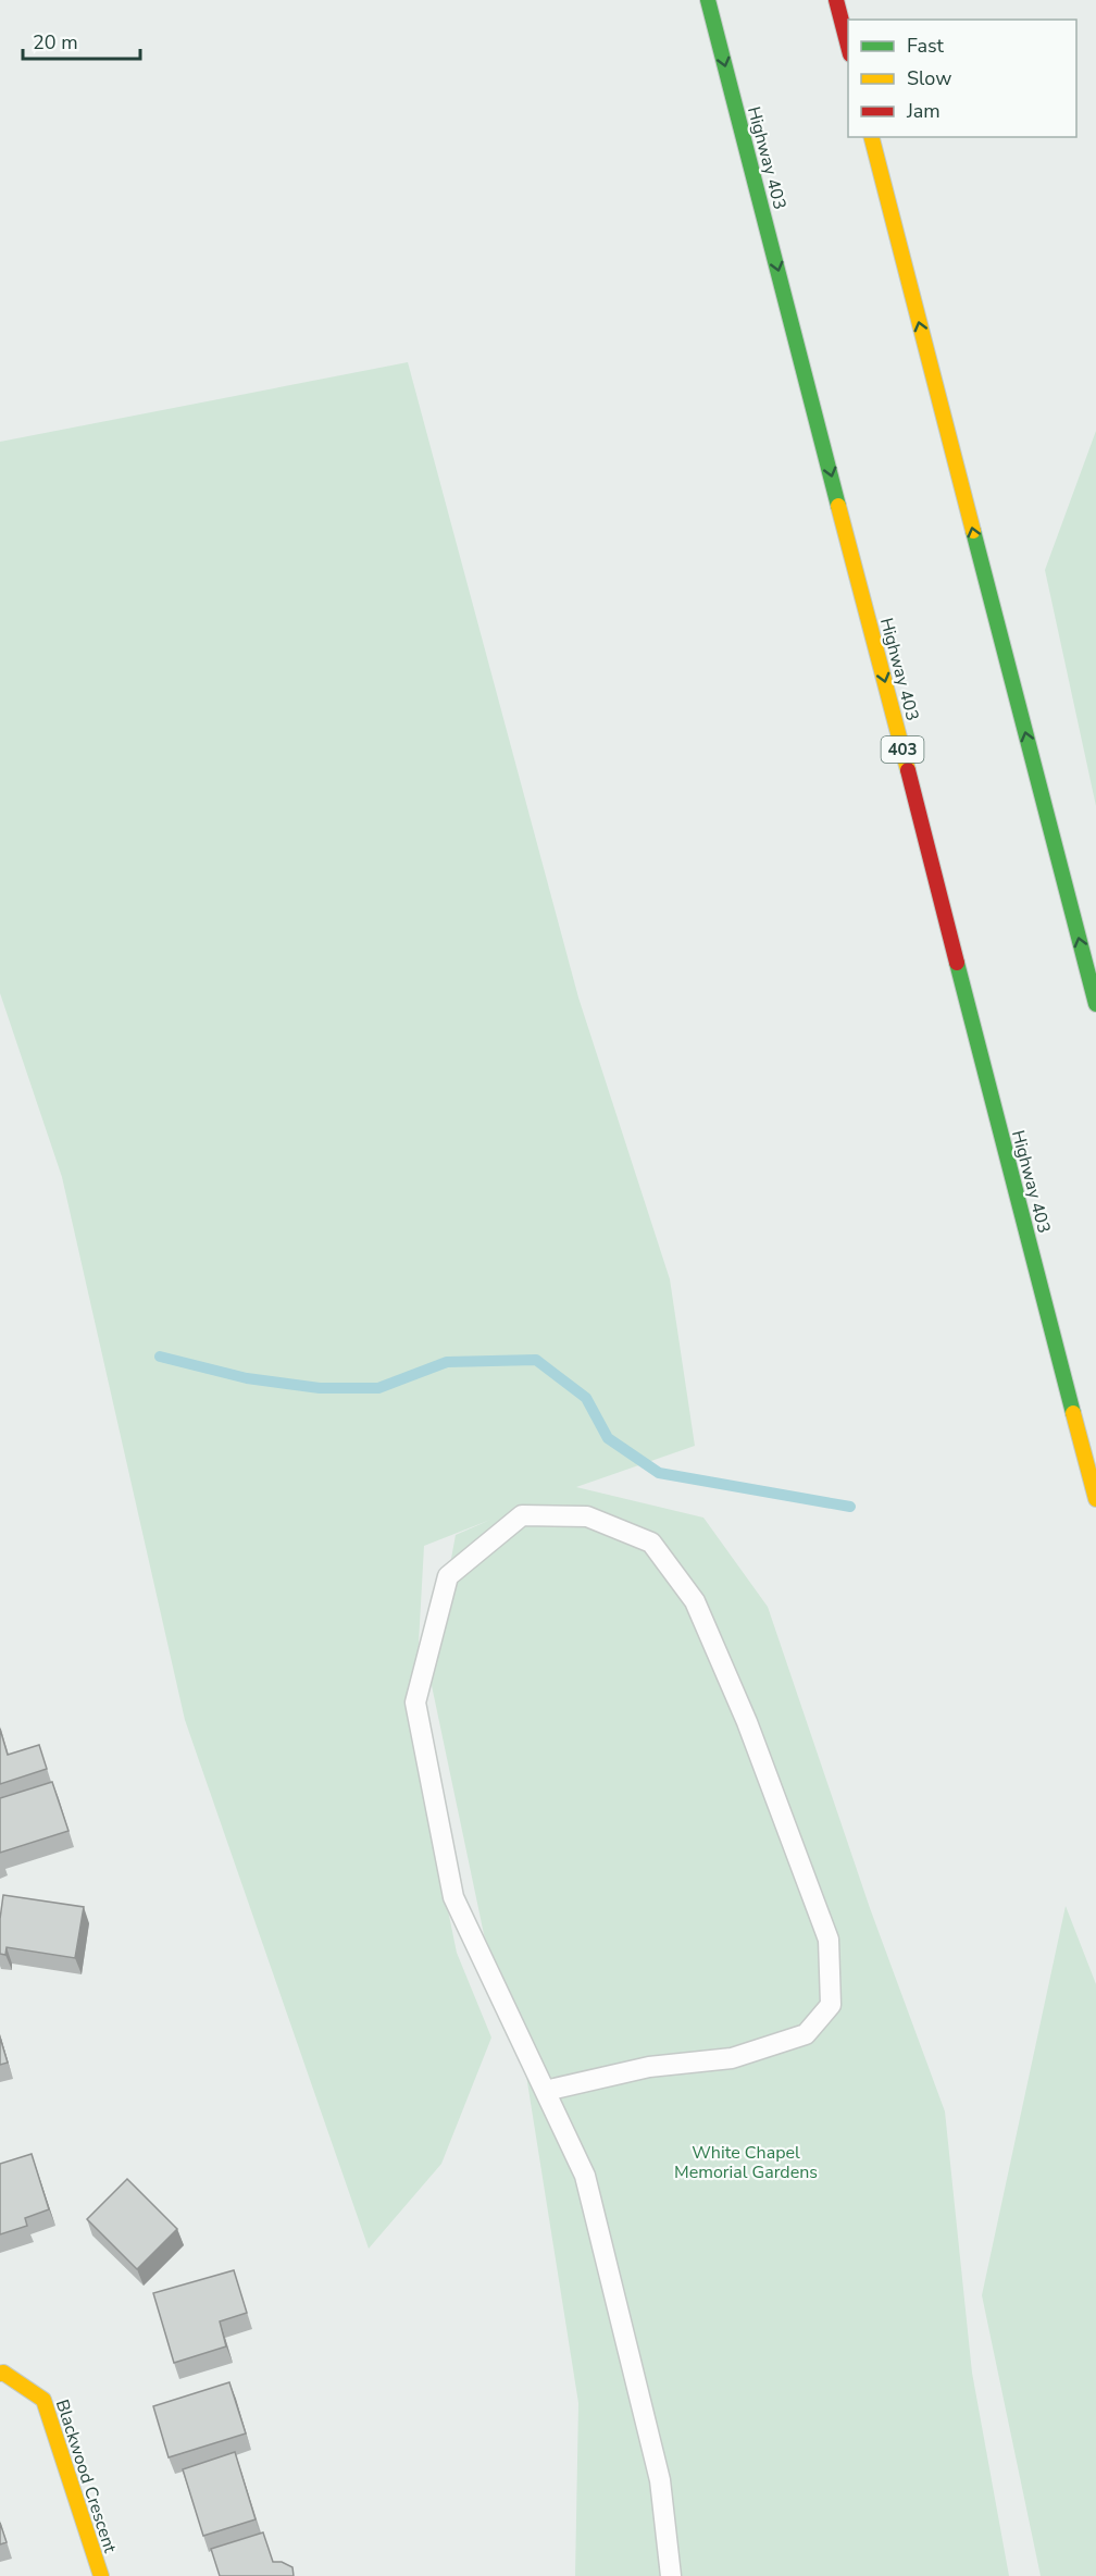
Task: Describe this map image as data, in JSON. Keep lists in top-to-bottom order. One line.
{"streets":{"main road":["Highway 403","403","Blackwood Crescent"]},"parks":["White Chapel Memorial Gardens"],"legend":["Fast","Slow","Jam"],"scale_bar":"20 m"}
